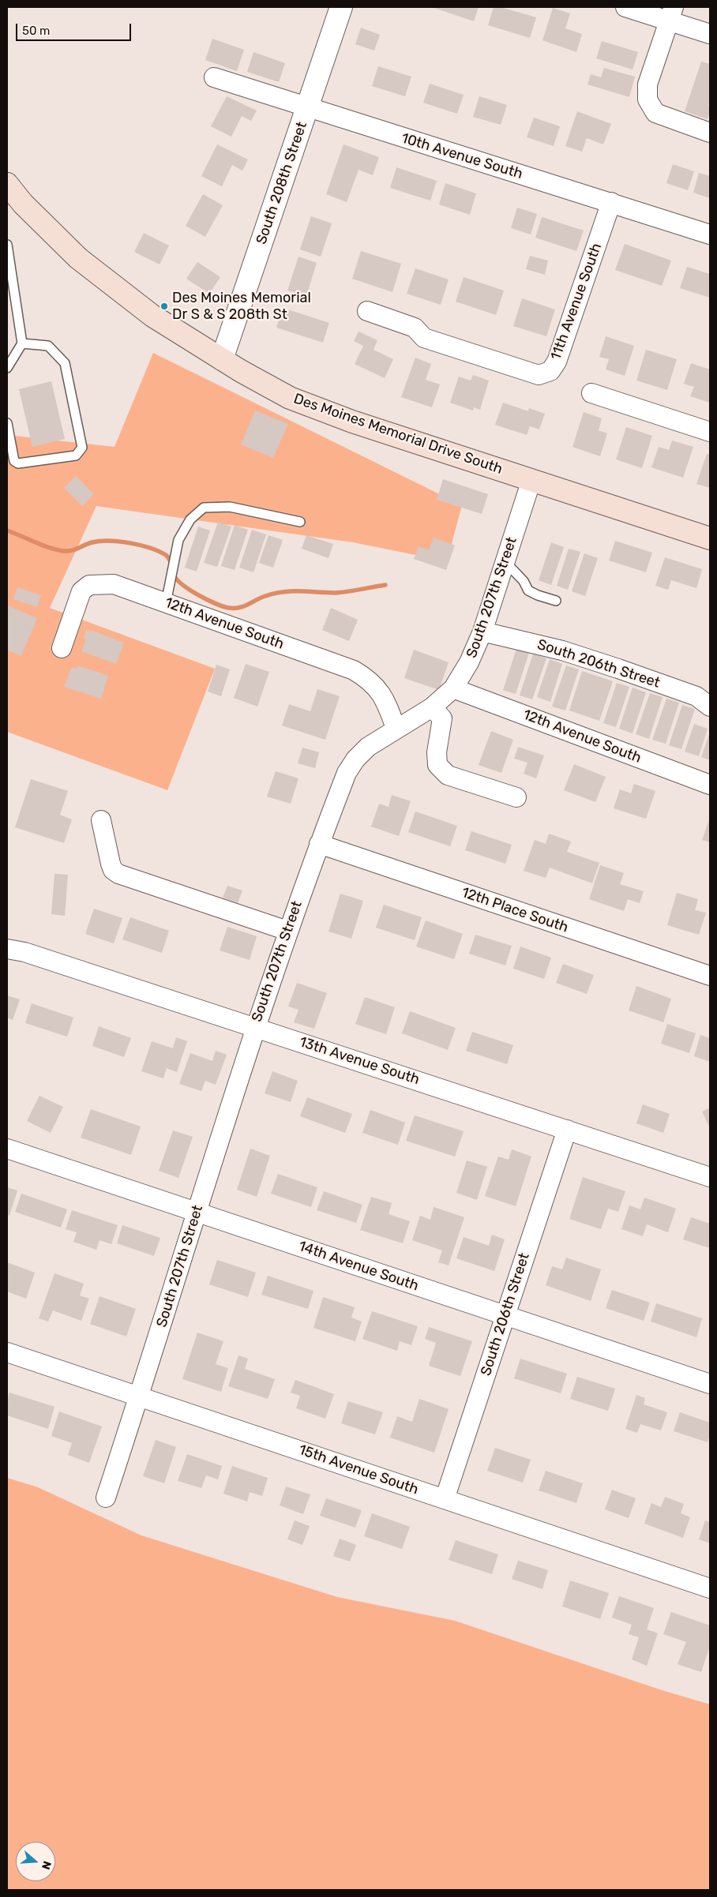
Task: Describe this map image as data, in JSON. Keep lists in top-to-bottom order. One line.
{"streets":{"main road":["Des Moines Memorial Drive South"],"street":["10th Avenue South","South 208th Street","11th Avenue South","South 207th Street","12th Avenue South","South 206th Street","12th Place South","13th Avenue South","14th Avenue South","15th Avenue South"]},"crossings":[["10th Avenue South","South 208th Street"],["10th Avenue South","11th Avenue South"],["South 208th Street","Des Moines Memorial Drive South"],["Des Moines Memorial Drive South","South 207th Street"],["South 207th Street","12th Avenue South"],["South 207th Street","South 206th Street"],["South 207th Street","12th Place South"],["South 207th Street","13th Avenue South"],["South 207th Street","14th Avenue South"],["South 207th Street","15th Avenue South"],["South 206th Street","13th Avenue South"],["South 206th Street","14th Avenue South"],["South 206th Street","15th Avenue South"]],"places":["Des Moines Memorial Dr S & S 208th St"],"scale_bar":"50 m","north":"right"}
